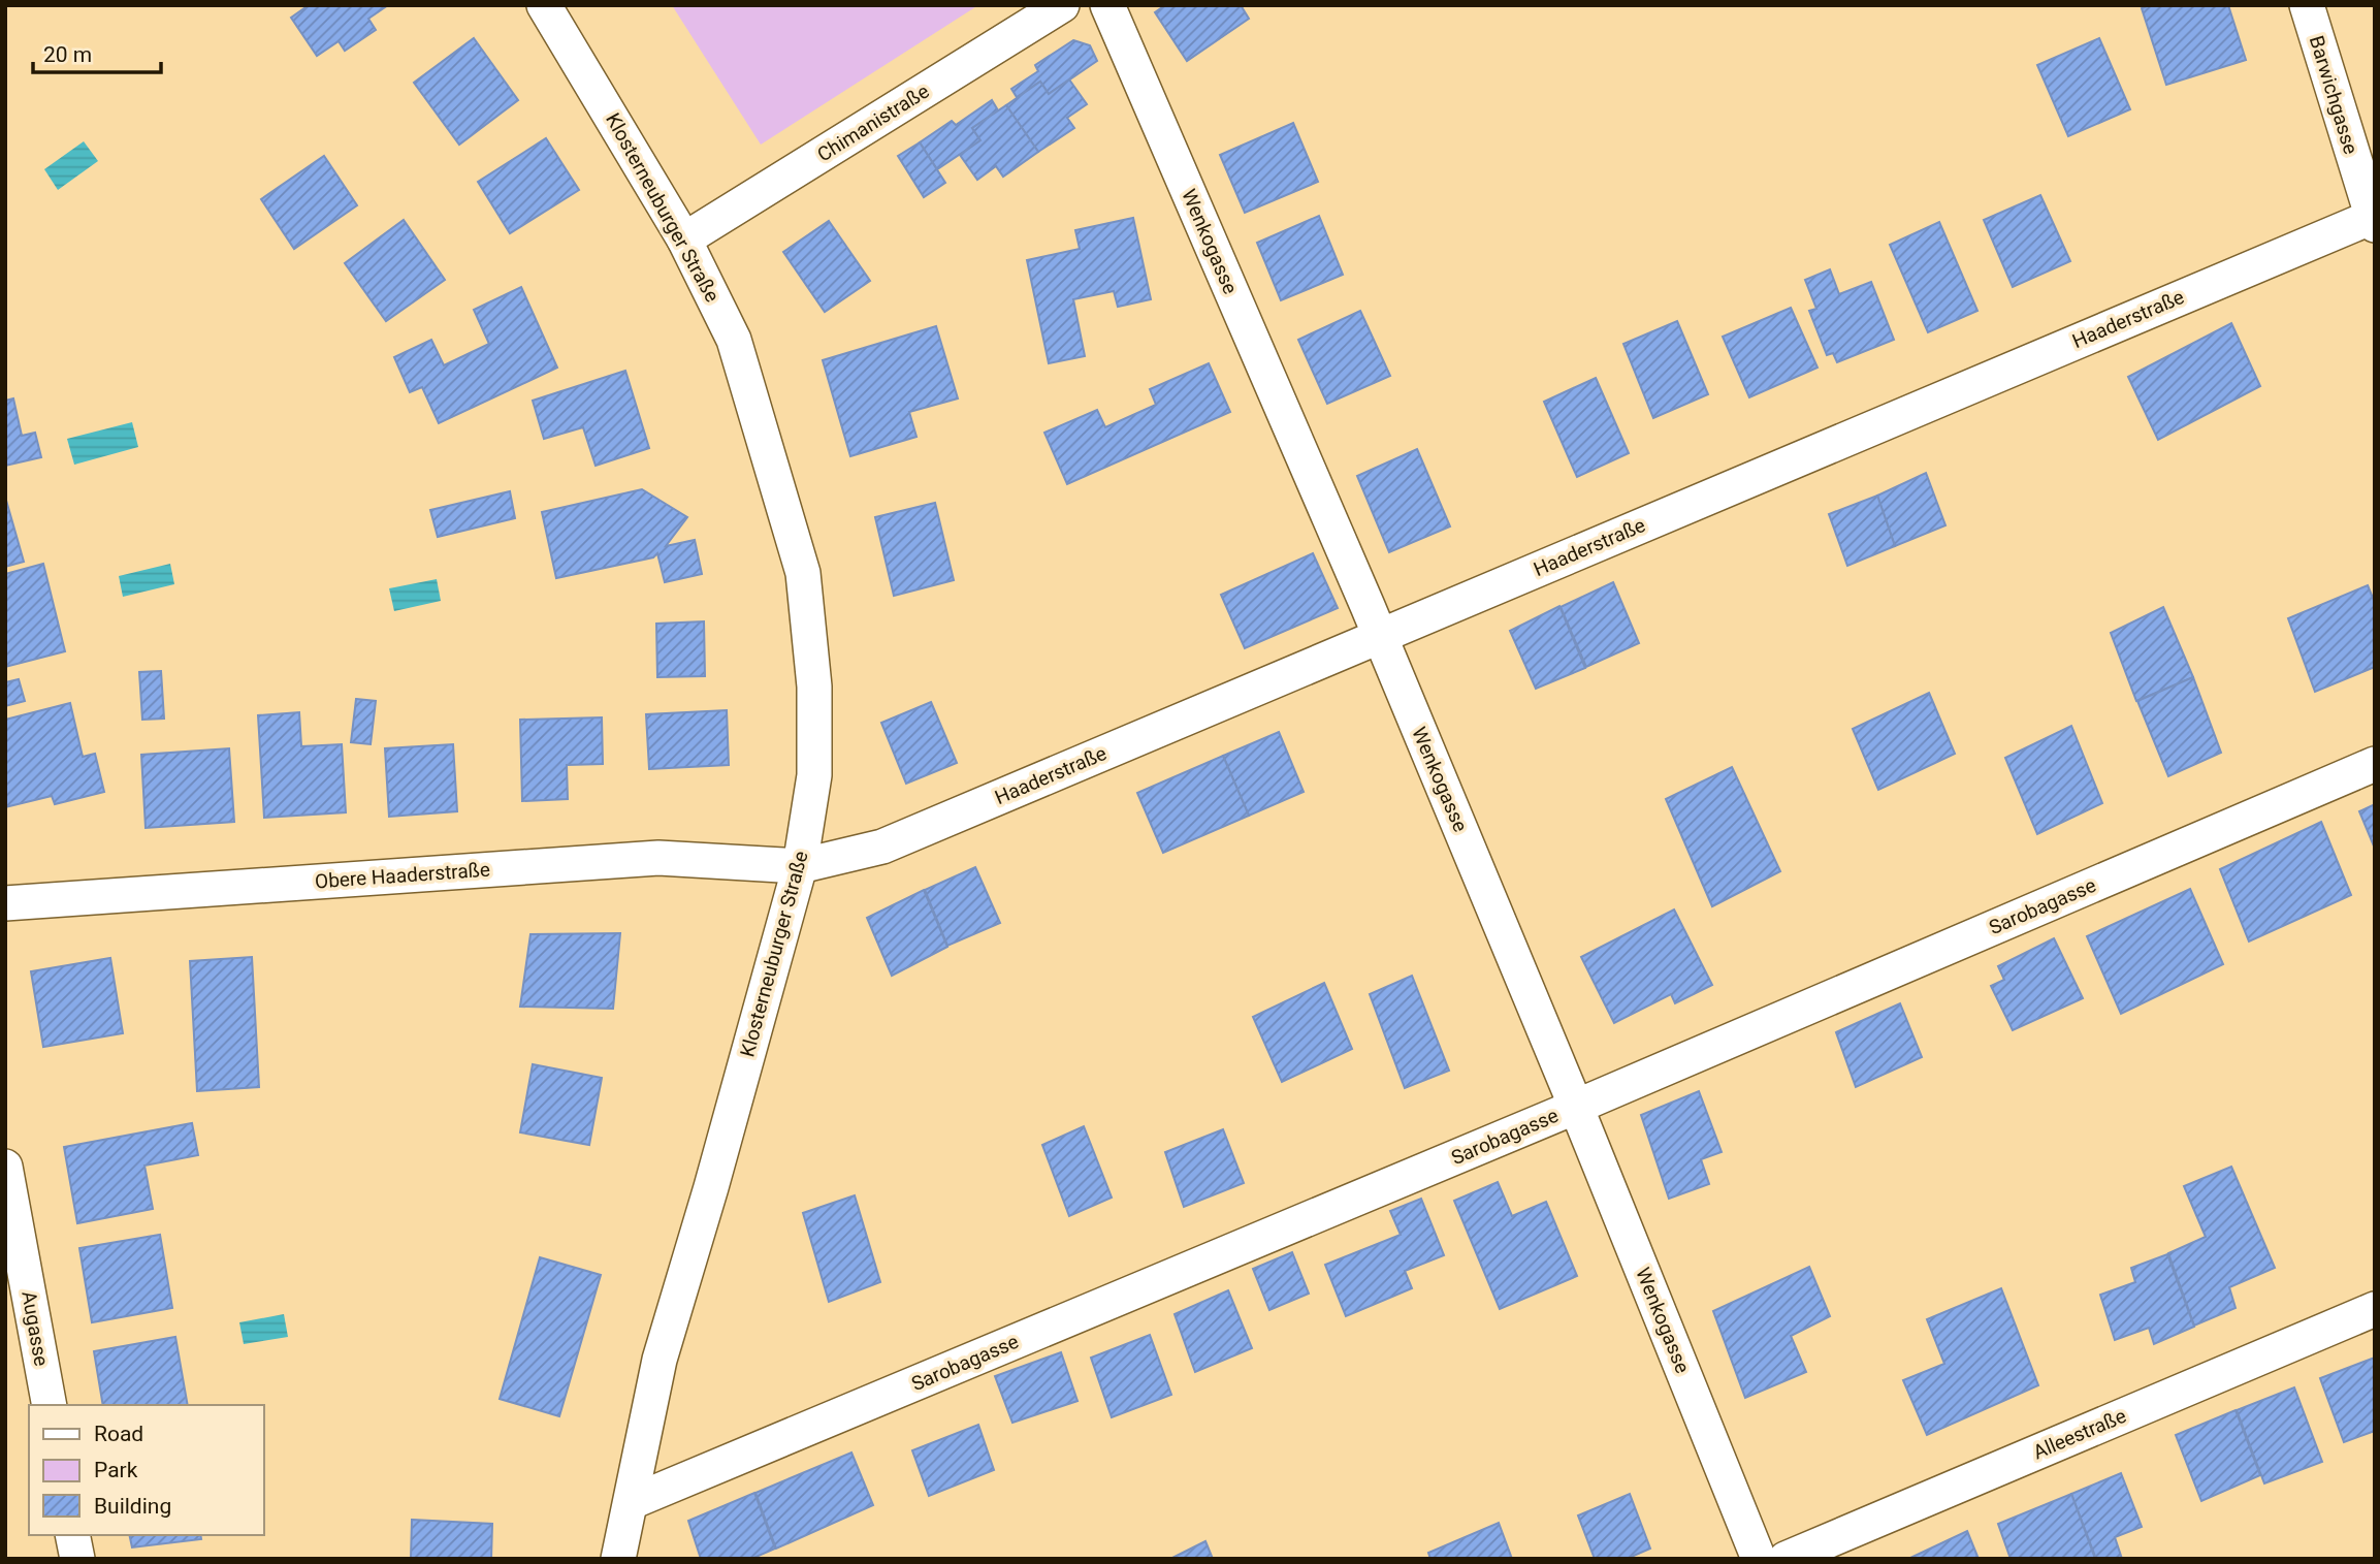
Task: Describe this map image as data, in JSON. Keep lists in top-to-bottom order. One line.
{"streets":{"street":["Barwichgasse","Chimanistraße","Klosterneuburger Straße","Wenkogasse","Haaderstraße","Obere Haaderstraße","Sarobagasse","Augasse","Alleestraße"]},"crossings":[["Barwichgasse","Haaderstraße"],["Chimanistraße","Klosterneuburger Straße"],["Klosterneuburger Straße","Haaderstraße"],["Klosterneuburger Straße","Obere Haaderstraße"],["Klosterneuburger Straße","Sarobagasse"],["Wenkogasse","Haaderstraße"],["Wenkogasse","Sarobagasse"],["Haaderstraße","Obere Haaderstraße"]],"legend":["Road","Park","Building"],"scale_bar":"20 m"}
